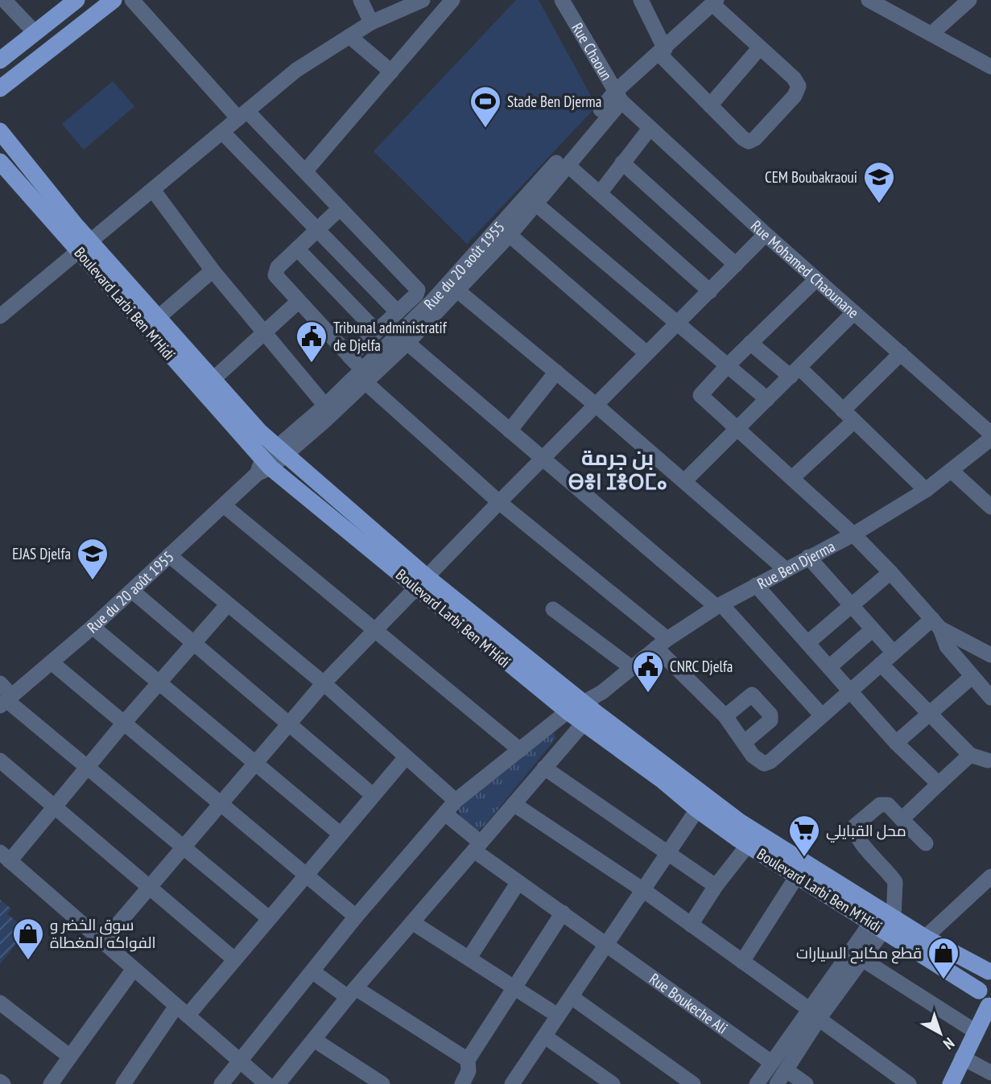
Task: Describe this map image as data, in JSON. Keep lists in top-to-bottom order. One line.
{"streets":{"main road":["Boulevard Larbi Ben M'Hidi"],"street":["Rue Chaoun","Rue du 20 août 1955","Rue Mohamed Chaounane","Rue Ben Djerma","Rue Boukeche Ali"]},"crossings":[["Rue Chaoun","Rue du 20 août 1955"],["Rue Chaoun","Rue Mohamed Chaounane"],["Rue du 20 août 1955","Rue Mohamed Chaounane"],["Rue du 20 août 1955","Boulevard Larbi Ben M'Hidi"],["Boulevard Larbi Ben M'Hidi","Rue Ben Djerma"],["Rue Ben Djerma","Rue Boukeche Ali"]],"districts":["بن جرمة ⴱⴻⵏ ⵊⴻⵔⵎⴰ"],"places":{"sports":["Stade Ben Djerma"],"school or university":["CEM Boubakraoui","EJAS Djelfa"],"public building":["Tribunal administratif de Djelfa","CNRC Djelfa"],"supermarket":["محل القبايلي"],"shop":["سوق الخضر و الفواكه المغطاة","قطع مكابح السيارات"]},"north":"bottom right"}
